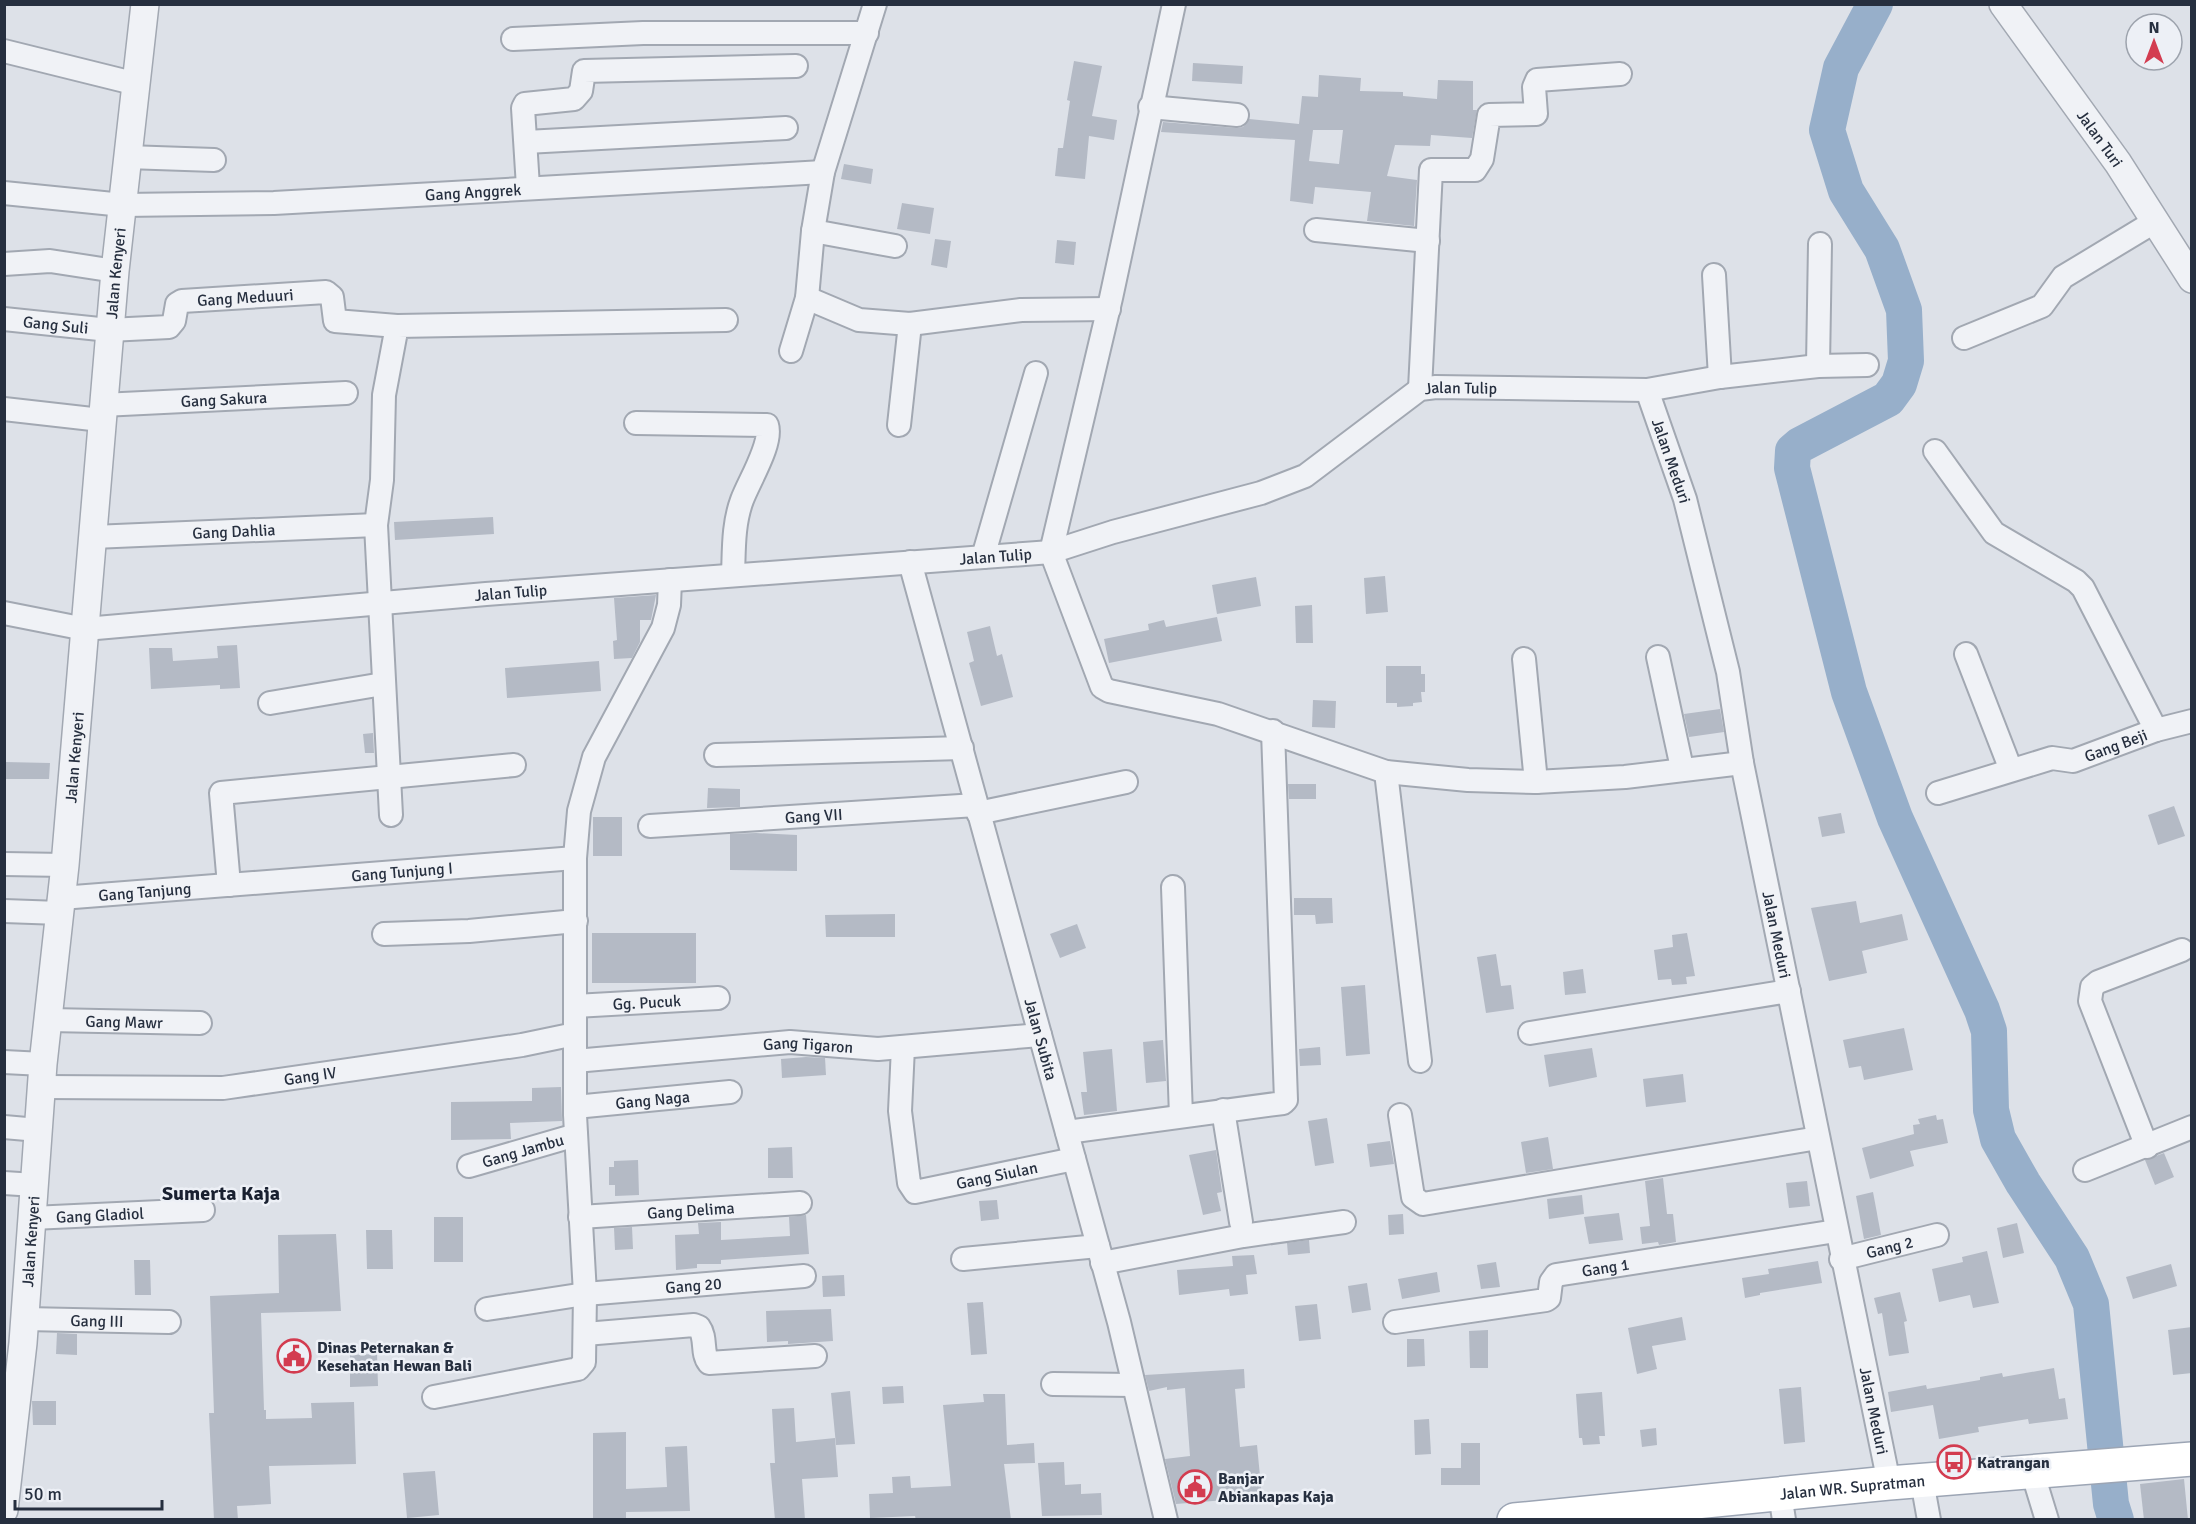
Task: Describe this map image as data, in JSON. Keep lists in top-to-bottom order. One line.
{"streets":{"main road":["Jalan WR. Supratman"],"street":["Jalan Turi","Gang Anggrek","Jalan Kenyeri","Gang Meduuri","Gang Suli","Jalan Tulip","Gang Sakura","Jalan Meduri","Gang Dahlia","Gang Beji","Gang VII","Gang Tunjung I","Gang Tanjung","Gg. Pucuk","Gang Mawr","Jalan Subita","Gang Tigaron","Gang IV","Gang Naga","Gang Jambu","Gang Siulan","Gang Delima","Gang Gladiol","Gang 2","Gang 1","Gang 20","Gang III"]},"crossings":[["Gang Anggrek","Jalan Kenyeri"],["Jalan Kenyeri","Gang Meduuri"],["Jalan Kenyeri","Gang Suli"],["Jalan Kenyeri","Jalan Tulip"],["Jalan Kenyeri","Gang Sakura"],["Jalan Kenyeri","Gang Dahlia"],["Jalan Kenyeri","Gang Tanjung"],["Jalan Kenyeri","Gang Mawr"],["Jalan Kenyeri","Gang IV"],["Jalan Kenyeri","Gang Gladiol"],["Jalan Kenyeri","Gang III"],["Gang Meduuri","Gang Suli"],["Jalan Tulip","Jalan Meduri"],["Jalan Tulip","Jalan Subita"],["Jalan Meduri","Gang 2"],["Jalan Meduri","Gang 1"],["Jalan Meduri","Jalan WR. Supratman"],["Gang VII","Jalan Subita"],["Gang Tunjung I","Gang Tanjung"],["Jalan Subita","Gang Tigaron"],["Jalan Subita","Gang Siulan"],["Gang Tigaron","Gang Siulan"]],"districts":["Sumerta Kaja"],"places":{"public building":["Dinas Peternakan & Kesehatan Hewan Bali","Banjar Abiankapas Kaja"],"bus stop":["Katrangan"]},"scale_bar":"50 m","north":"top"}
